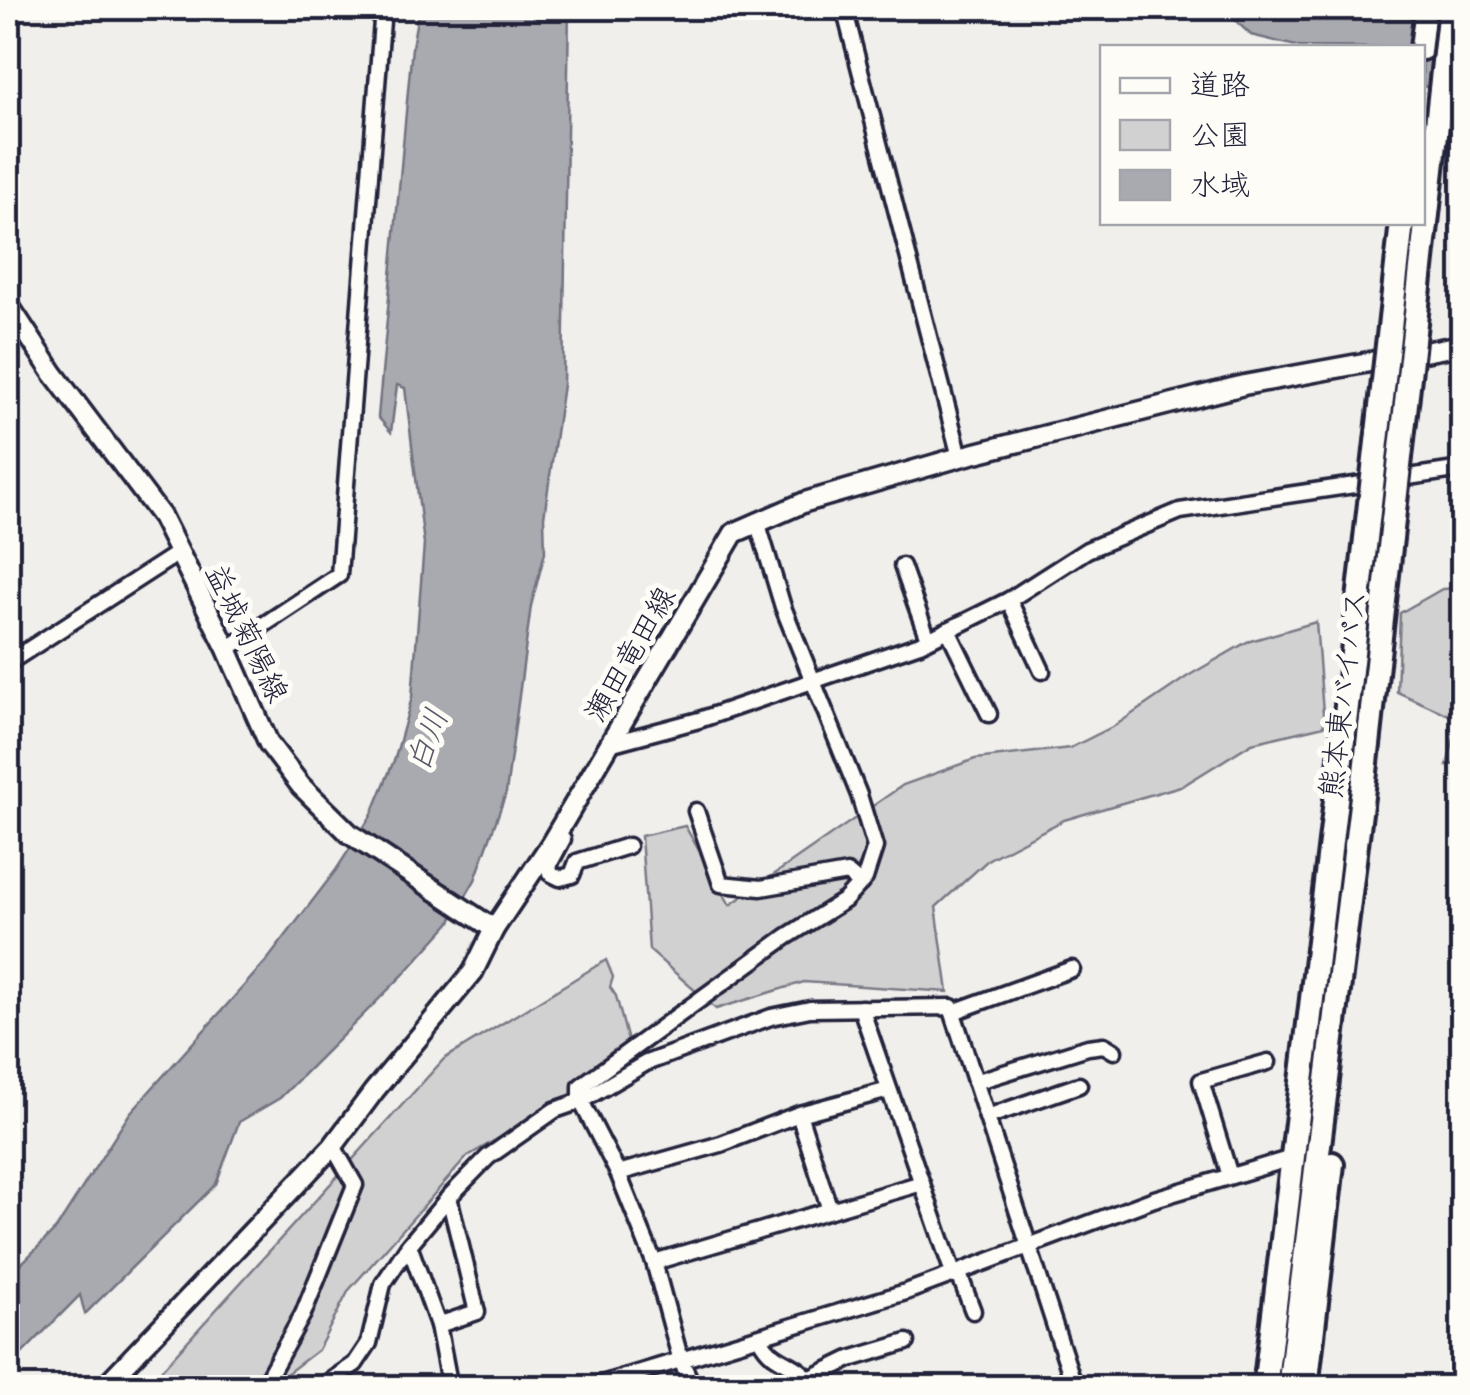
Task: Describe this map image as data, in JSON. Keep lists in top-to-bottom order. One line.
{"streets":{"highway":["熊本東バイパス"],"main road":["益城菊陽線","瀬田竜田線"]},"crossings":[["益城菊陽線","瀬田竜田線"]],"water":["白川"],"legend":["道路","公園","水域"]}
